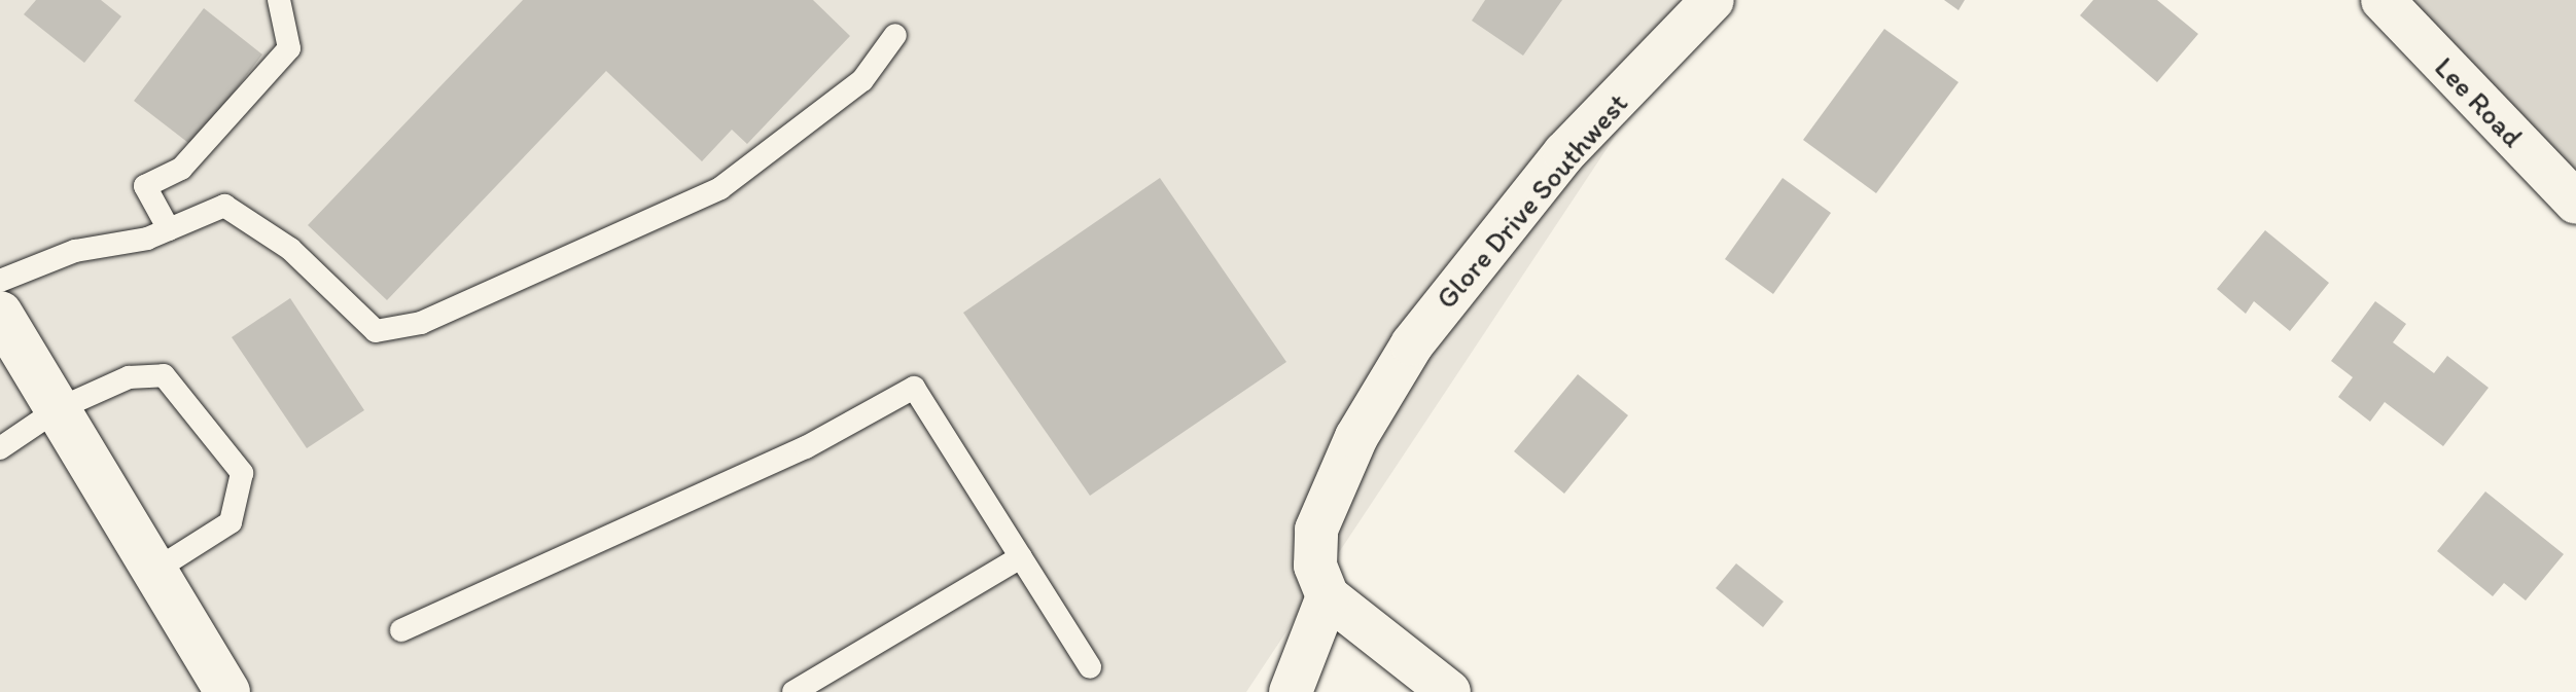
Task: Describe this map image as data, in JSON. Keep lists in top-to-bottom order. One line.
{"streets":{"street":["Lee Road","Glore Drive Southwest"]}}
